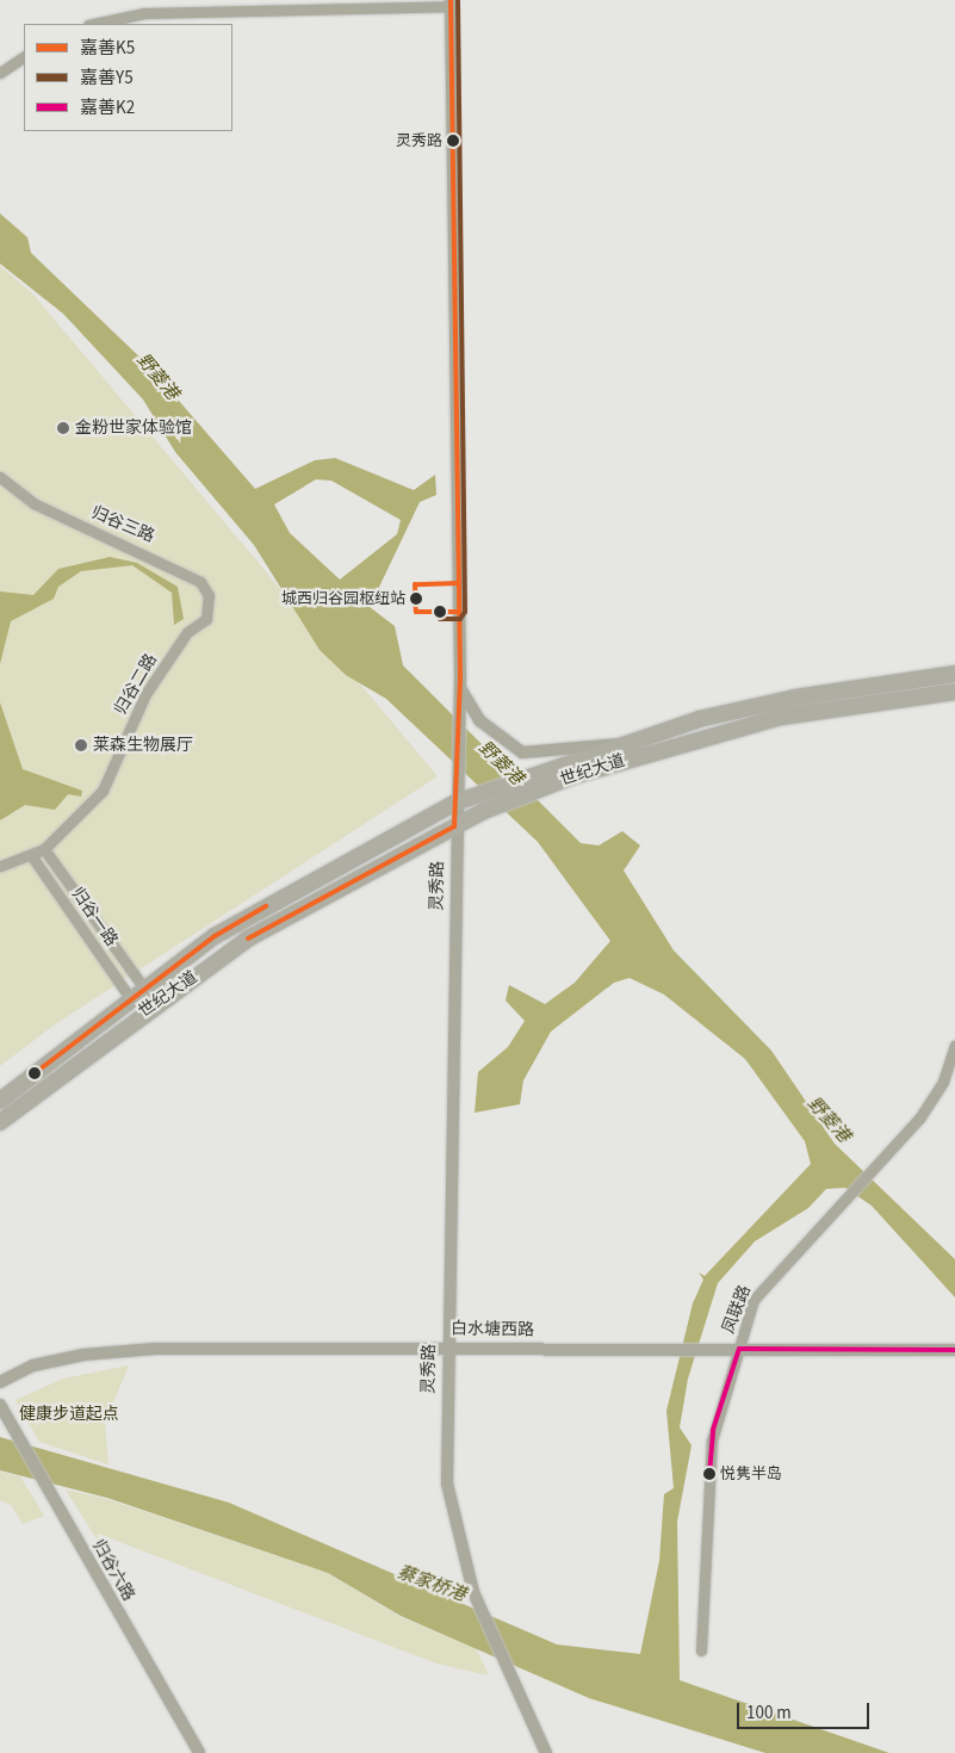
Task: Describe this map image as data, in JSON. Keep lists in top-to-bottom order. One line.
{"streets":{"main road":["世纪大道"],"street":["归谷三路","归谷二路","灵秀路","归谷一路","凤联路","白水塘西路","归谷六路"]},"crossings":[["归谷三路","归谷二路"],["归谷二路","归谷一路"],["世纪大道","灵秀路"],["世纪大道","归谷一路"],["灵秀路","白水塘西路"],["凤联路","白水塘西路"]],"water":["野菱港","蔡家桥港"],"parks":["健康步道起点"],"places":["灵秀路","金粉世家体验馆","城西归谷园枢纽站","莱森生物展厅","悦隽半岛"],"lines":["transit line 嘉善K5","transit line 嘉善Y5","transit line 嘉善K2"],"legend":["嘉善K5","嘉善Y5","嘉善K2"],"scale_bar":"100 m"}
